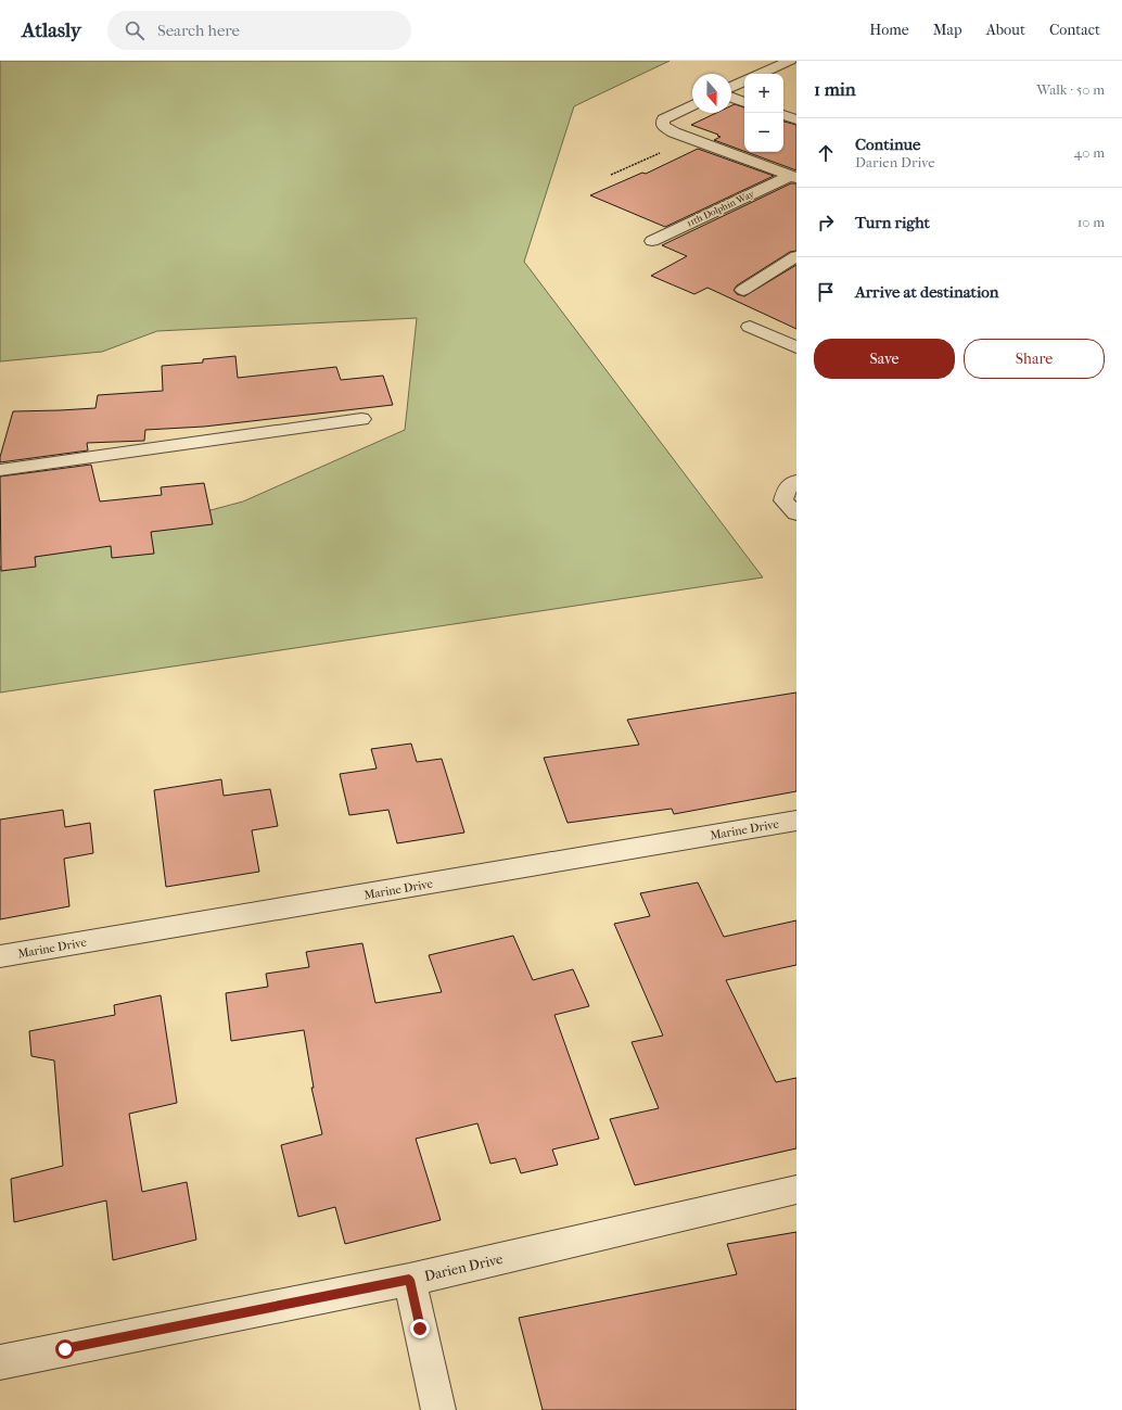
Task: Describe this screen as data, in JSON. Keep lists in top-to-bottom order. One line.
{"streets":{"street":["11th Dolphin Way","Marine Drive","Darien Drive"]},"north":"bottom","page":{"header":"Atlasly","search":"Search here","nav":["Home","Map","About","Contact"],"heading":["1 min","Walk · 50 m"],"map_buttons":["+","−"],"list":[["Continue","Darien Drive","40 m"],["Turn right","10 m"],"Arrive at destination"],"buttons":["Save","Share"]}}
